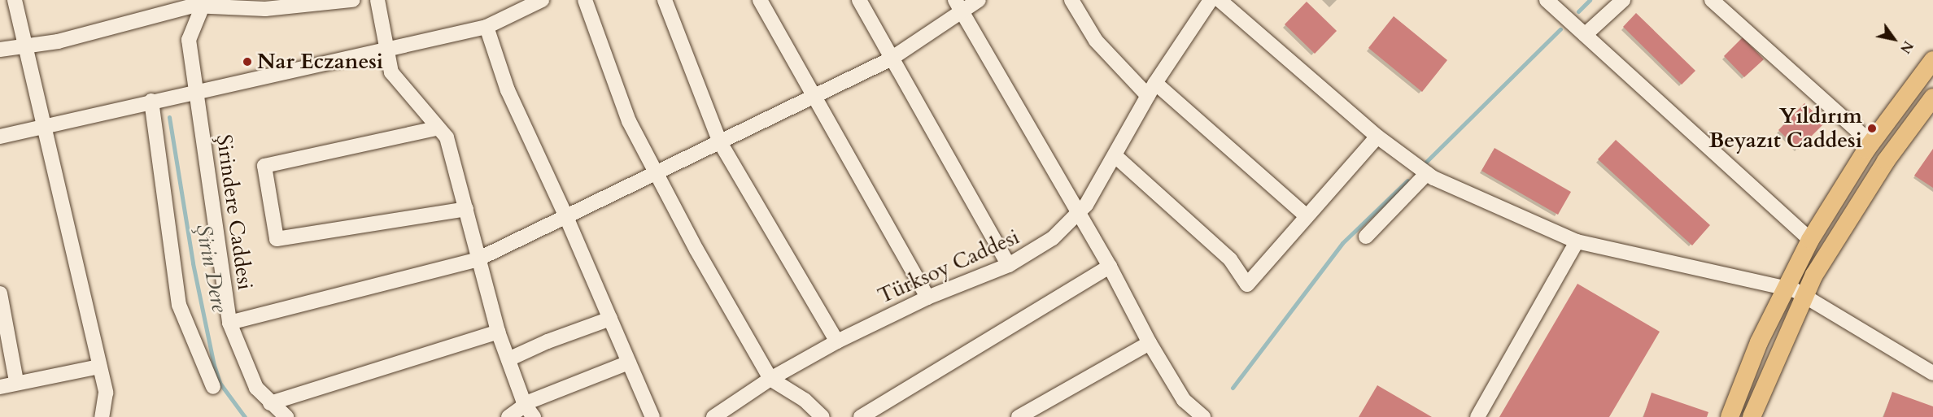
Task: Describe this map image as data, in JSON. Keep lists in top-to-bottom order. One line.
{"streets":{"street":["Şirindere Caddesi","Türksoy Caddesi"]},"water":["Şirin Dere"],"places":["Nar Eczanesi","Yıldırım Beyazıt Caddesi"],"north":"bottom right"}
